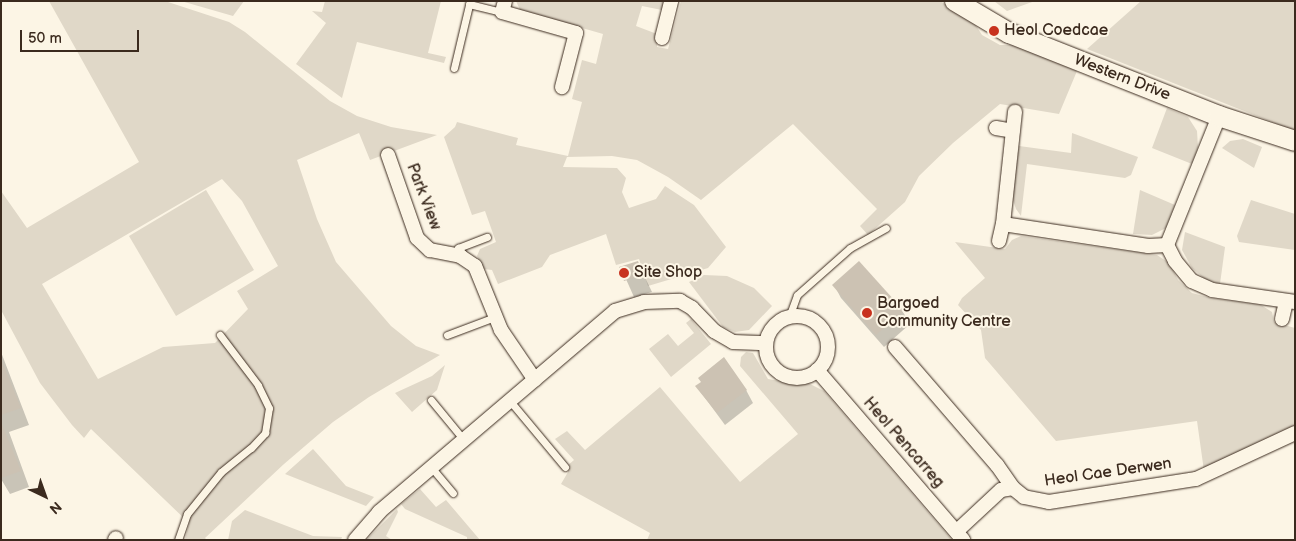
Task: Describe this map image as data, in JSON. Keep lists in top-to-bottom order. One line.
{"streets":{"street":["Western Drive","Park View","Heol Pencarreg","Heol Cae Derwen"]},"places":["Heol Coedcae","Site Shop","Bargoed Community Centre"],"scale_bar":"50 m","north":"bottom right"}
